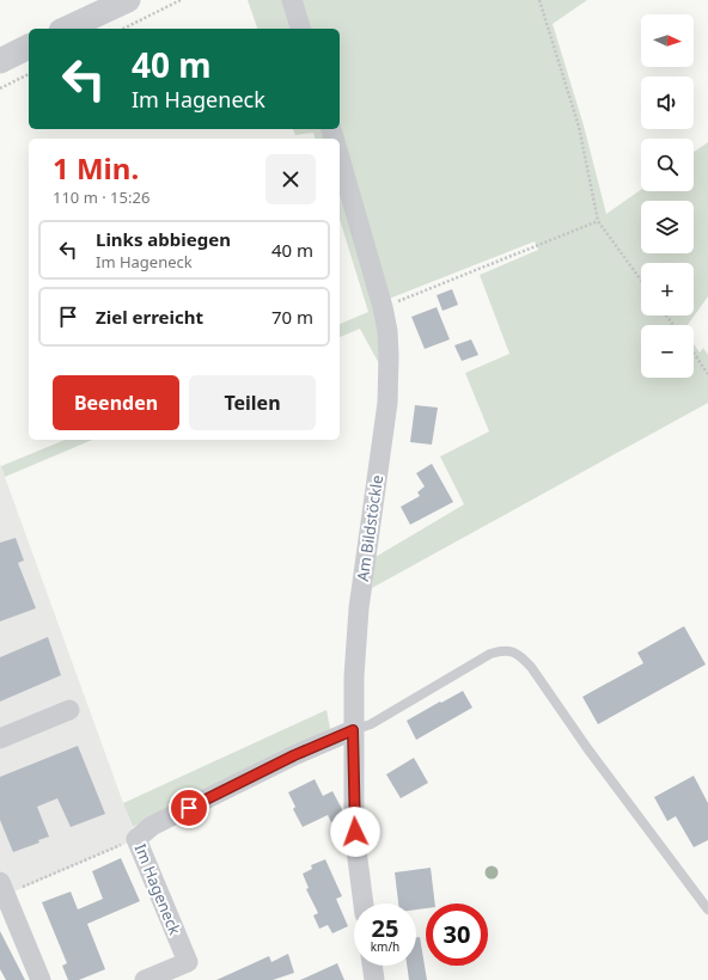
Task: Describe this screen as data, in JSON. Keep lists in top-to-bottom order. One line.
{"streets":{"street":["Am Bildstöckle","Im Hageneck"]},"crossings":[["Am Bildstöckle","Im Hageneck"]],"north":"right","page":{"map_buttons":["+","−"],"turn":["40 m","Im Hageneck"],"heading":["1 Min.","110 m · 15:26"],"list":[{"name":"Links abbiegen","note":"Im Hageneck","value":"40 m"},{"name":"Ziel erreicht","value":"70 m"}],"buttons":["Beenden","Teilen"],"speed":"25 km/h","limit":"30"}}
